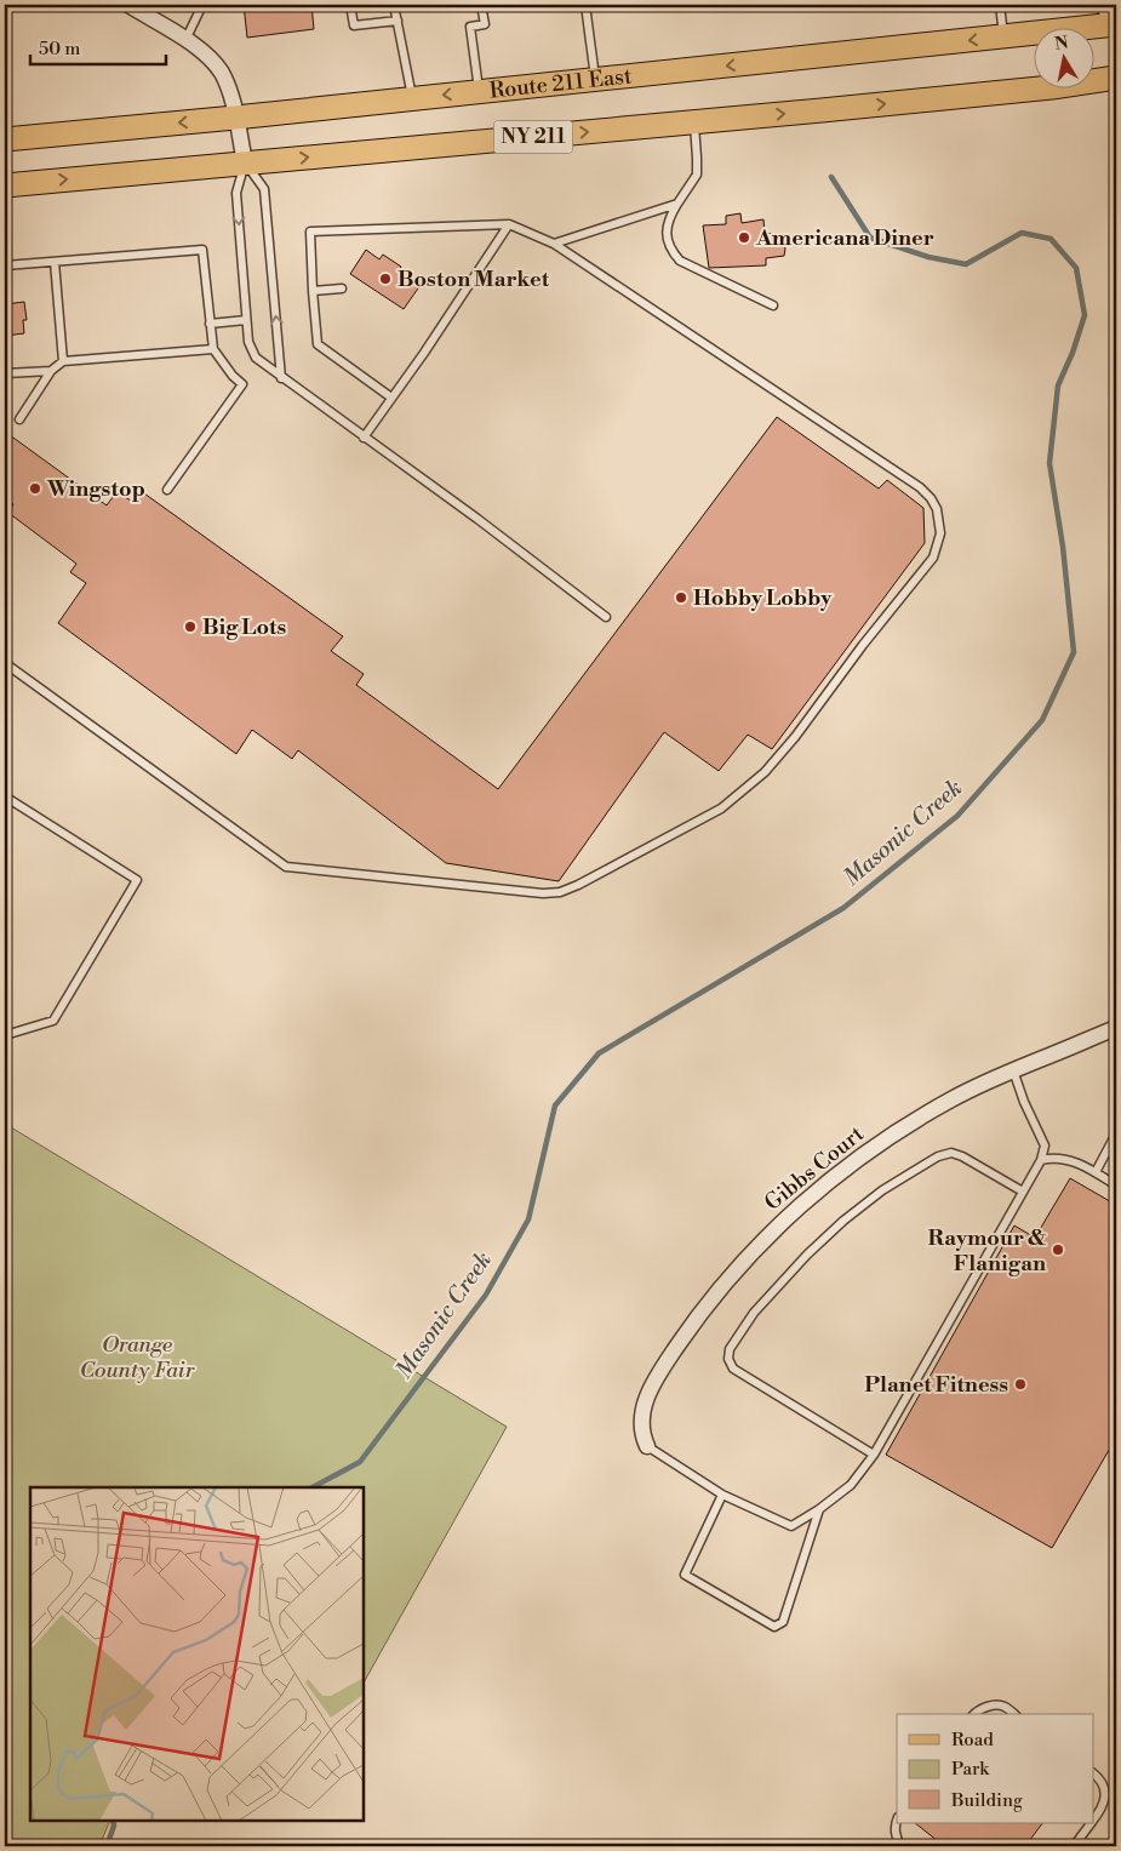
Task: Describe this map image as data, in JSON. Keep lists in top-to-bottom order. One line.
{"streets":{"main road":["Route 211 East","NY 211"],"street":["Gibbs Court"]},"water":["Masonic Creek"],"parks":["Orange County Fair"],"places":["Americana Diner","Boston Market","Wingstop","Hobby Lobby","Big Lots","Raymour & Flanigan","Planet Fitness"],"legend":["Road","Park","Building"],"scale_bar":"50 m","north":"top"}
